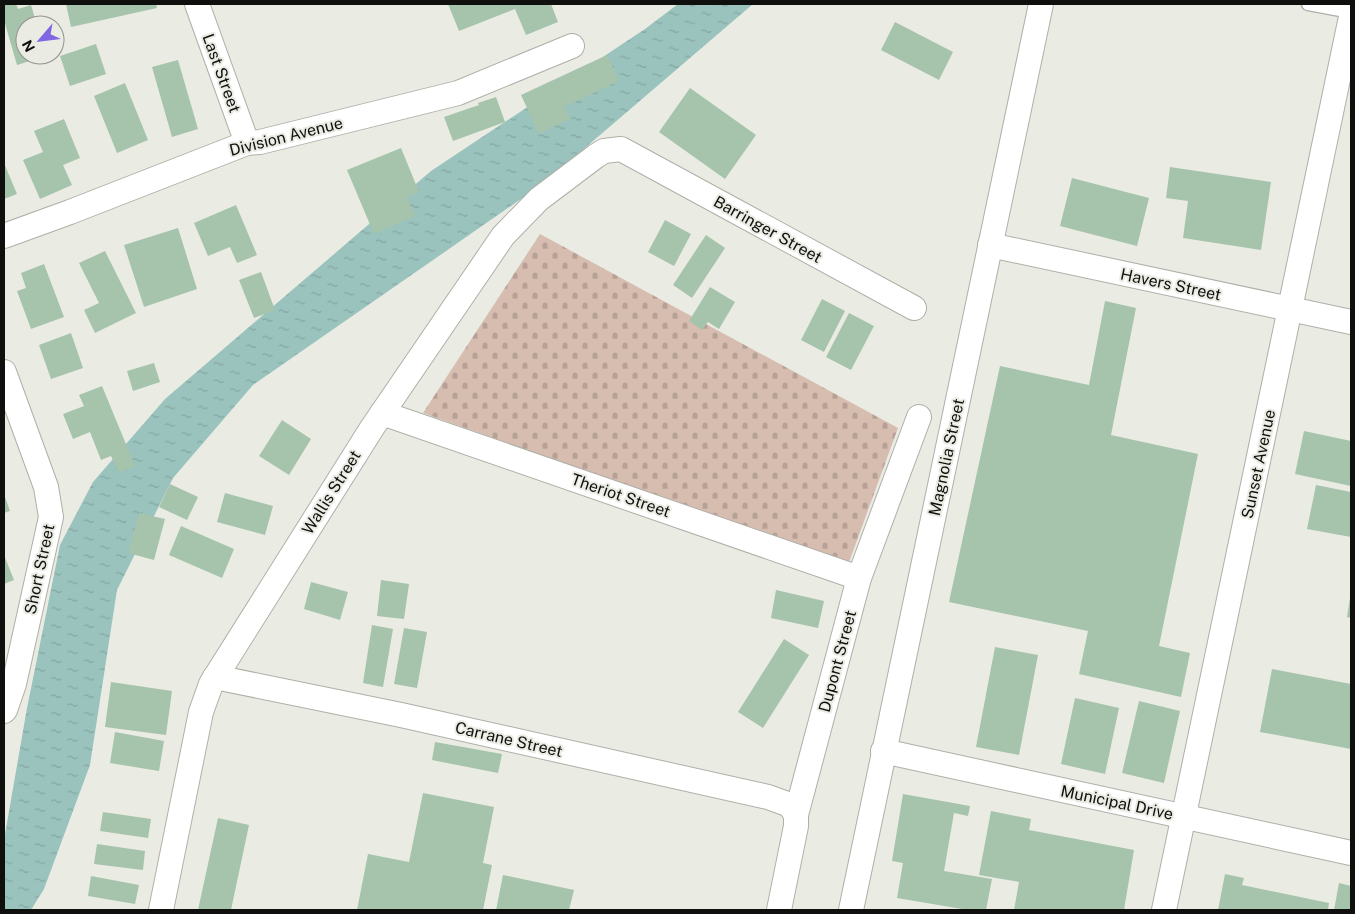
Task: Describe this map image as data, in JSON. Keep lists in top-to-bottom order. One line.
{"streets":{"street":["Last Street","Division Avenue","Barringer Street","Havers Street","Magnolia Street","Sunset Avenue","Wallis Street","Theriot Street","Short Street","Dupont Street","Carrane Street","Municipal Drive"]},"crossings":[["Last Street","Division Avenue"],["Barringer Street","Wallis Street"],["Havers Street","Magnolia Street"],["Havers Street","Sunset Avenue"],["Magnolia Street","Municipal Drive"],["Sunset Avenue","Municipal Drive"],["Wallis Street","Theriot Street"],["Wallis Street","Carrane Street"],["Theriot Street","Dupont Street"],["Dupont Street","Carrane Street"]],"north":"bottom left"}
